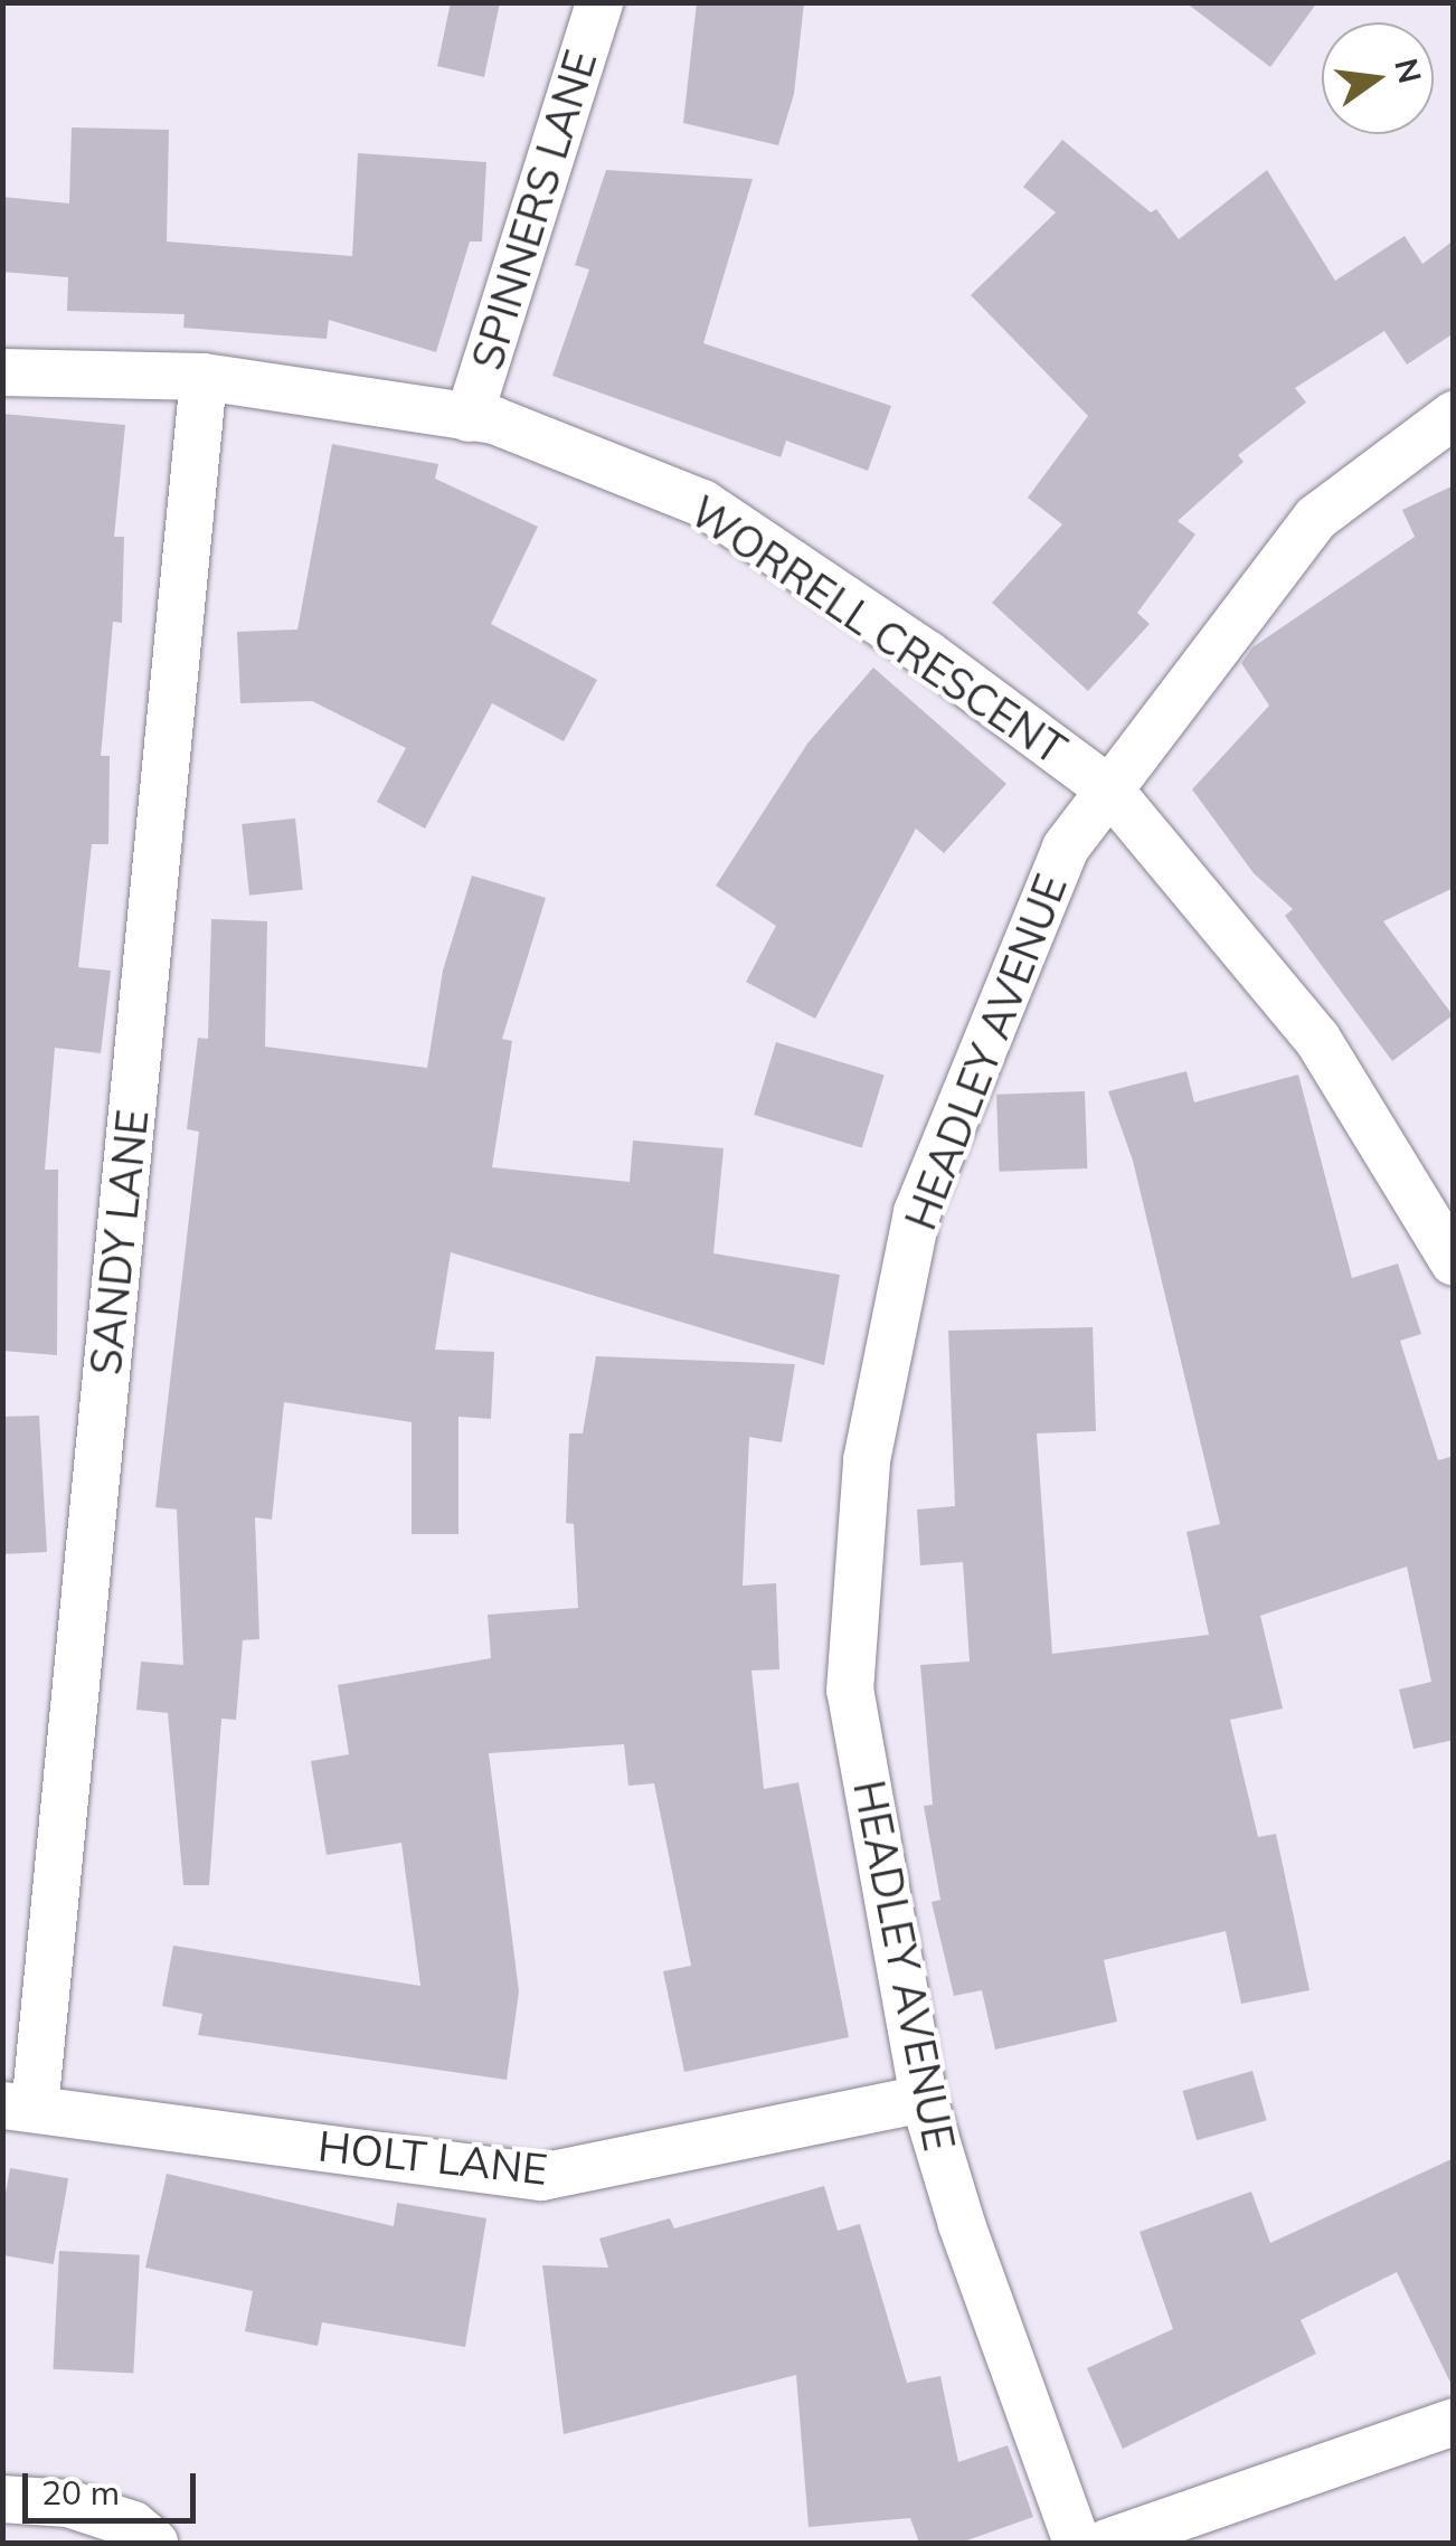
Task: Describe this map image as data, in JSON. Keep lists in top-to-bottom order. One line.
{"streets":{"street":["SPINNERS LANE","WORRELL CRESCENT","HEADLEY AVENUE","SANDY LANE","HOLT LANE"]},"crossings":[["SPINNERS LANE","WORRELL CRESCENT"],["WORRELL CRESCENT","HEADLEY AVENUE"],["WORRELL CRESCENT","SANDY LANE"],["HEADLEY AVENUE","HOLT LANE"],["SANDY LANE","HOLT LANE"]],"scale_bar":"20 m","north":"right"}
